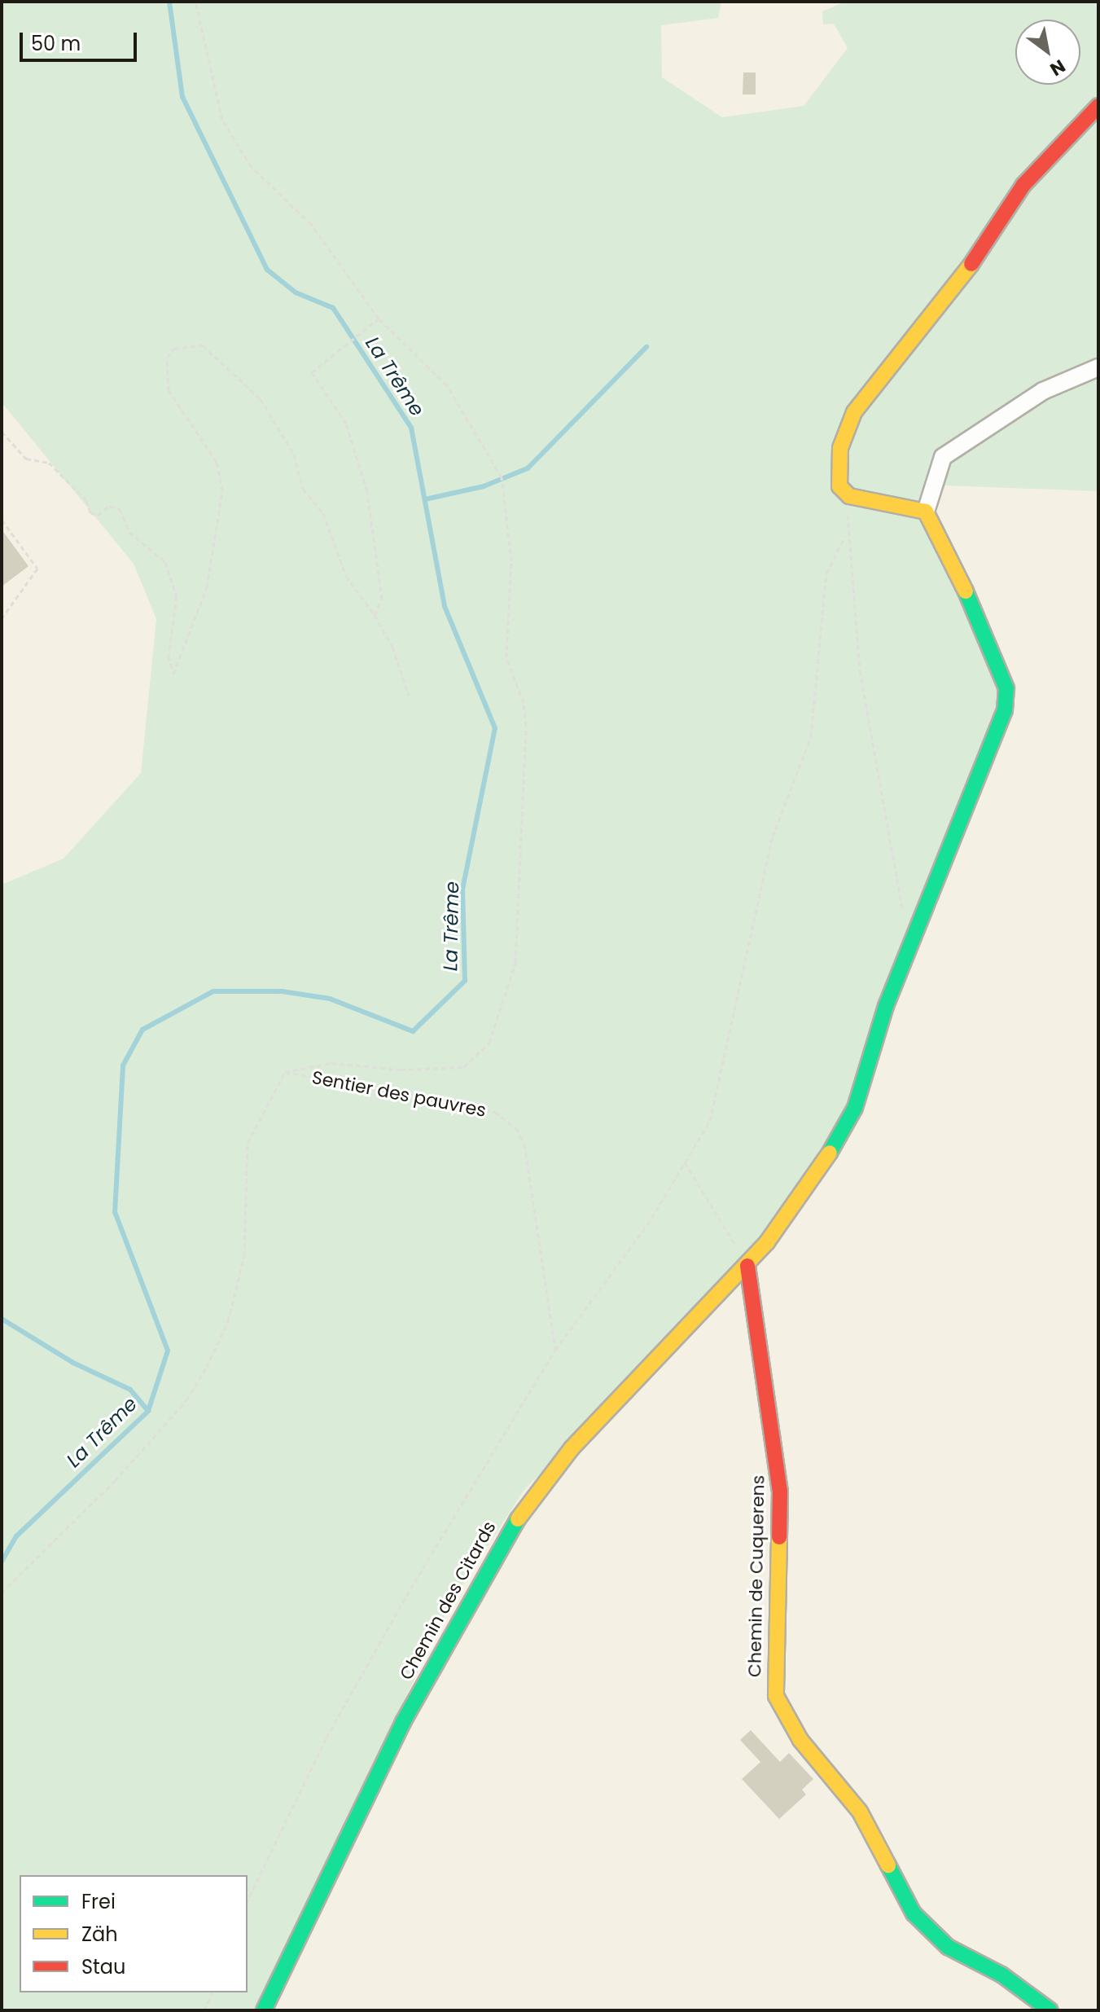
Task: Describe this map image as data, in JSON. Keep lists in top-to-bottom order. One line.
{"streets":{"street":["Chemin de Cuquerens","Chemin des Citards"],"path":["Sentier des pauvres"]},"crossings":[["Chemin de Cuquerens","Chemin des Citards"]],"water":["La Trême"],"legend":["Frei","Zäh","Stau"],"scale_bar":"50 m","north":"bottom right"}
